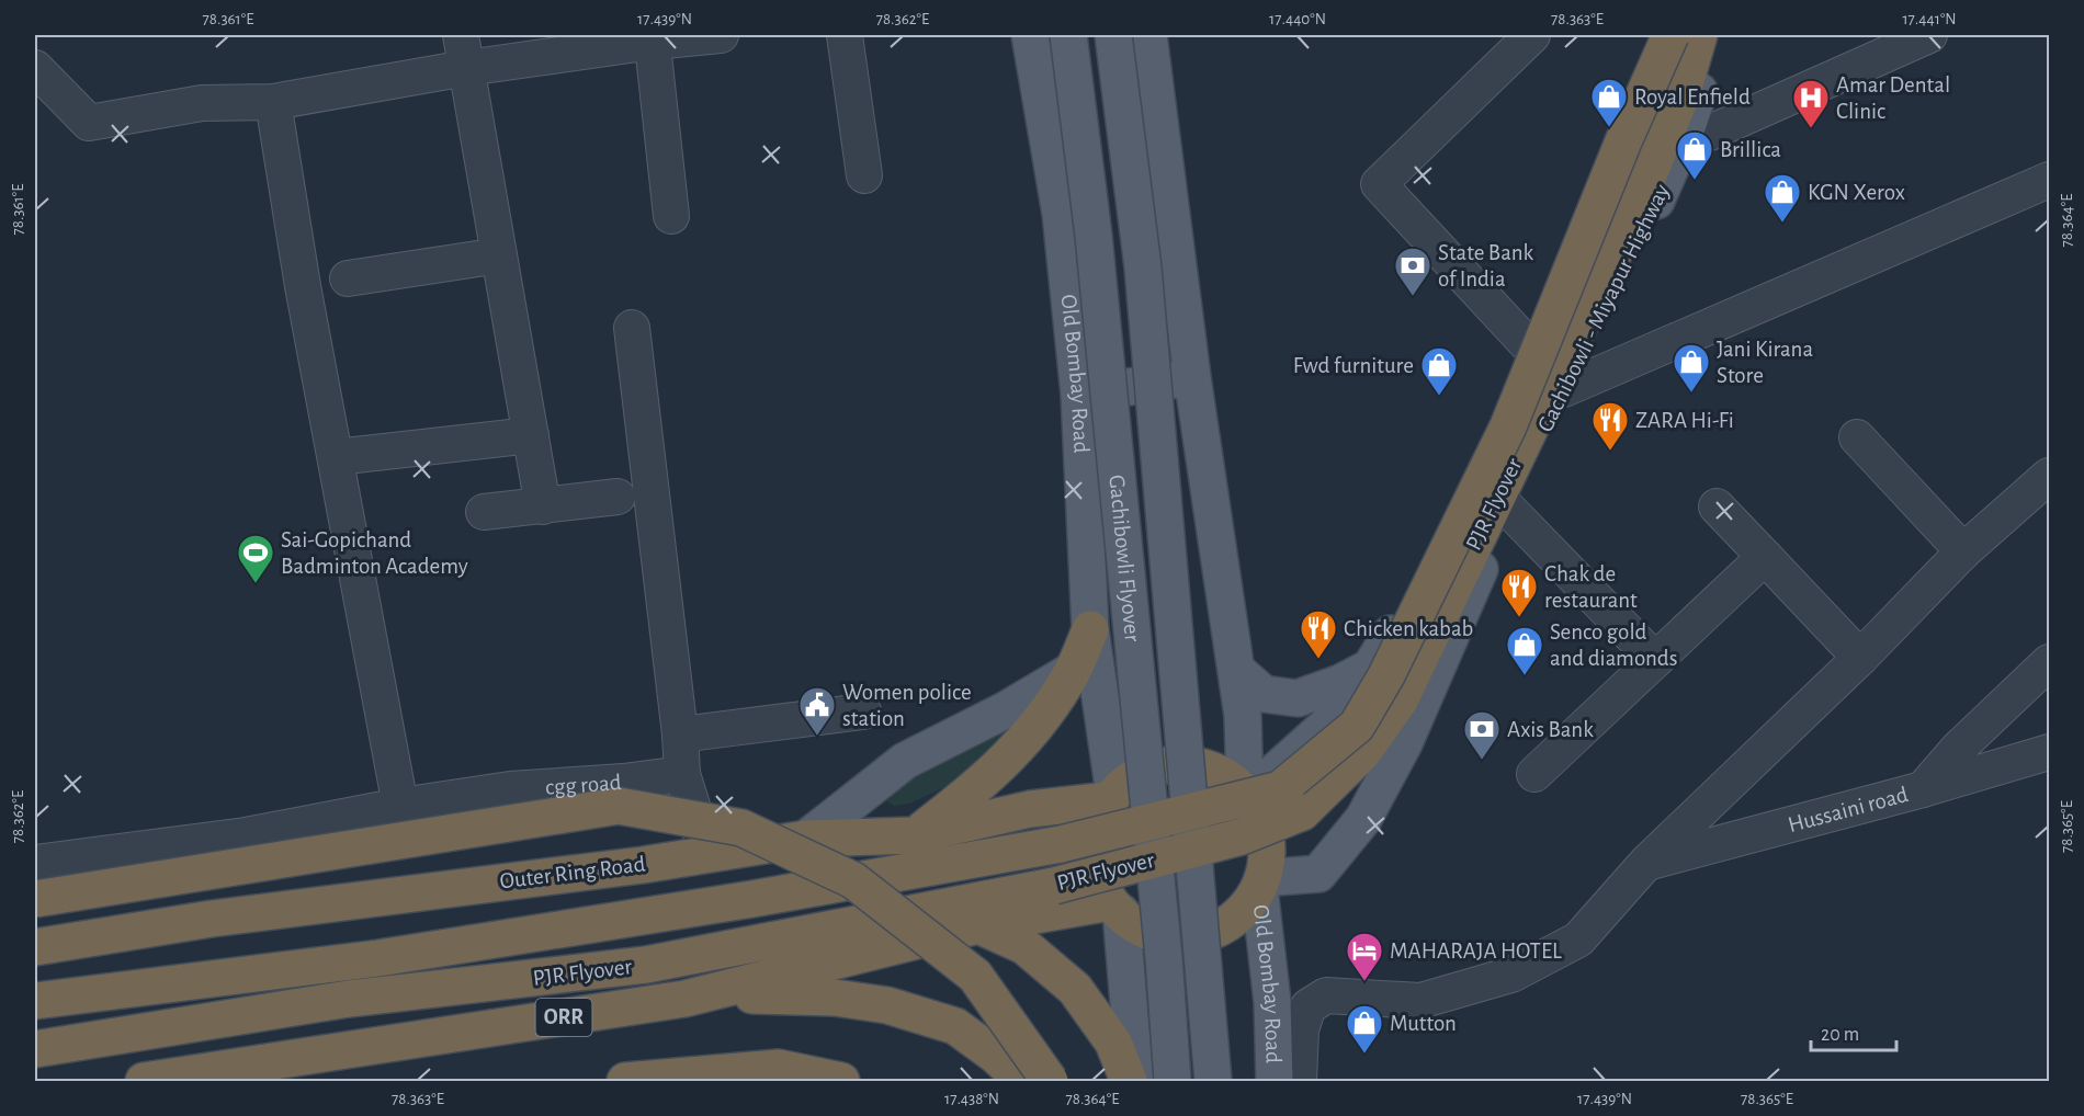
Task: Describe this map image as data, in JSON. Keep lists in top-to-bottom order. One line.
{"streets":{"highway":["PJR Flyover","Outer Ring Road","ORR"],"main road":["Gachibowli - Miyapur Highway","Old Bombay Road","Gachibowli Flyover"],"street":["cgg road","Hussaini road"]},"crossings":[["Gachibowli - Miyapur Highway","Old Bombay Road"],["Gachibowli - Miyapur Highway","PJR Flyover"],["Gachibowli - Miyapur Highway","Outer Ring Road"],["Gachibowli - Miyapur Highway","ORR"],["Old Bombay Road","Outer Ring Road"],["Old Bombay Road","ORR"],["Outer Ring Road","ORR"]],"places":{"shop":["Royal Enfield","Brillica","KGN Xerox","Jani Kirana Store","Fwd furniture","Senco gold and diamonds","Mutton"],"hospital":["Amar Dental Clinic"],"bank":["State Bank of India","Axis Bank"],"restaurant":["ZARA Hi-Fi","Chak de restaurant","Chicken kabab"],"sports":["Sai-Gopichand Badminton Academy"],"public building":["Women police station"],"hotel":["MAHARAJA HOTEL"]},"scale_bar":"20 m","coordinates":["78.361°E","17.439°N","78.362°E","17.440°N","78.363°E","17.441°N","78.364°E","78.365°E","17.438°N"]}
